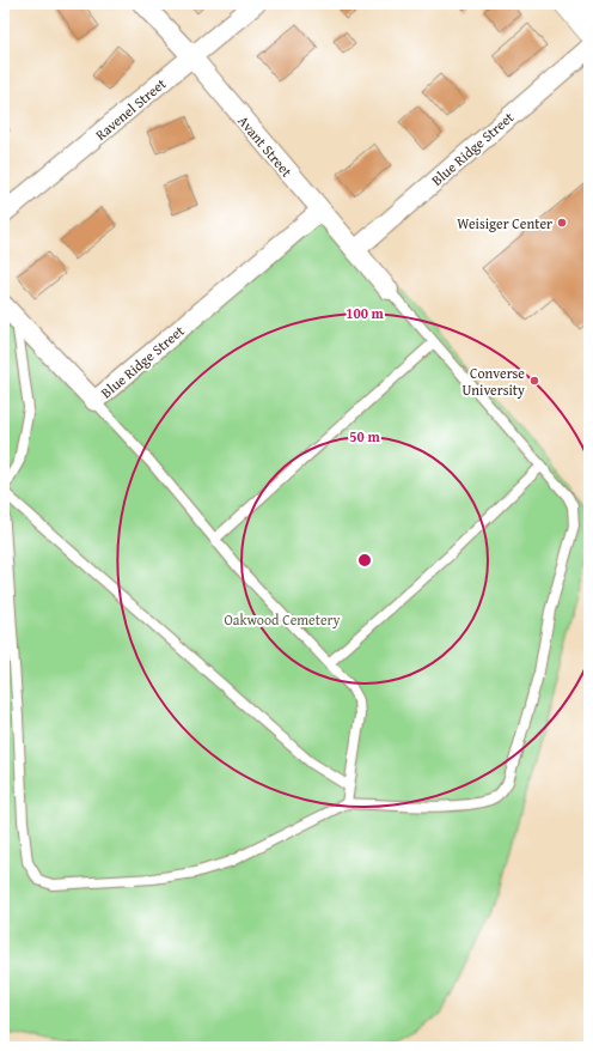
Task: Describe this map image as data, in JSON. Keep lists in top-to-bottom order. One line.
{"streets":{"street":["Ravenel Street","Avant Street","Blue Ridge Street"]},"crossings":[["Ravenel Street","Avant Street"],["Avant Street","Blue Ridge Street"]],"parks":["Oakwood Cemetery"],"places":["Weisiger Center","Converse University"],"rings":["100 m","50 m"]}
